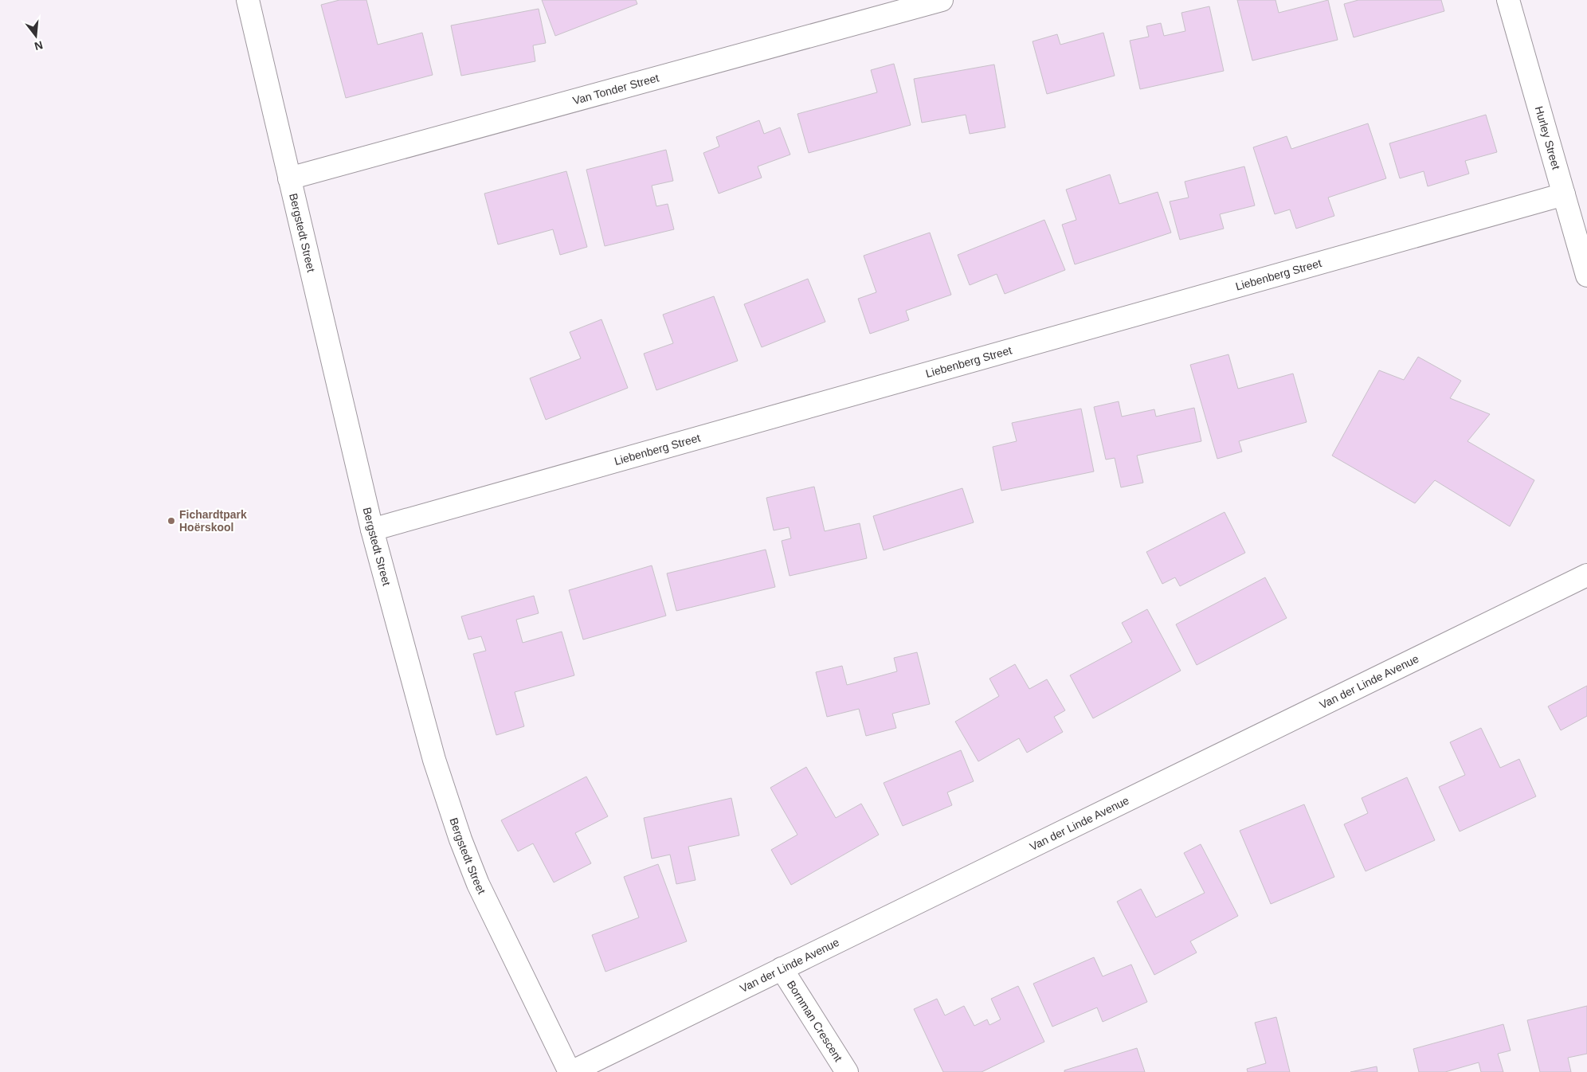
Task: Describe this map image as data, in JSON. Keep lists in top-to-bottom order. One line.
{"streets":{"street":["Van Tonder Street","Hurley Street","Bergstedt Street","Liebenberg Street","Van der Linde Avenue","Bornman Crescent"]},"crossings":[["Van Tonder Street","Bergstedt Street"],["Hurley Street","Liebenberg Street"],["Bergstedt Street","Liebenberg Street"],["Bergstedt Street","Van der Linde Avenue"],["Van der Linde Avenue","Bornman Crescent"]],"places":["Fichardtpark Hoërskool"],"north":"bottom"}
